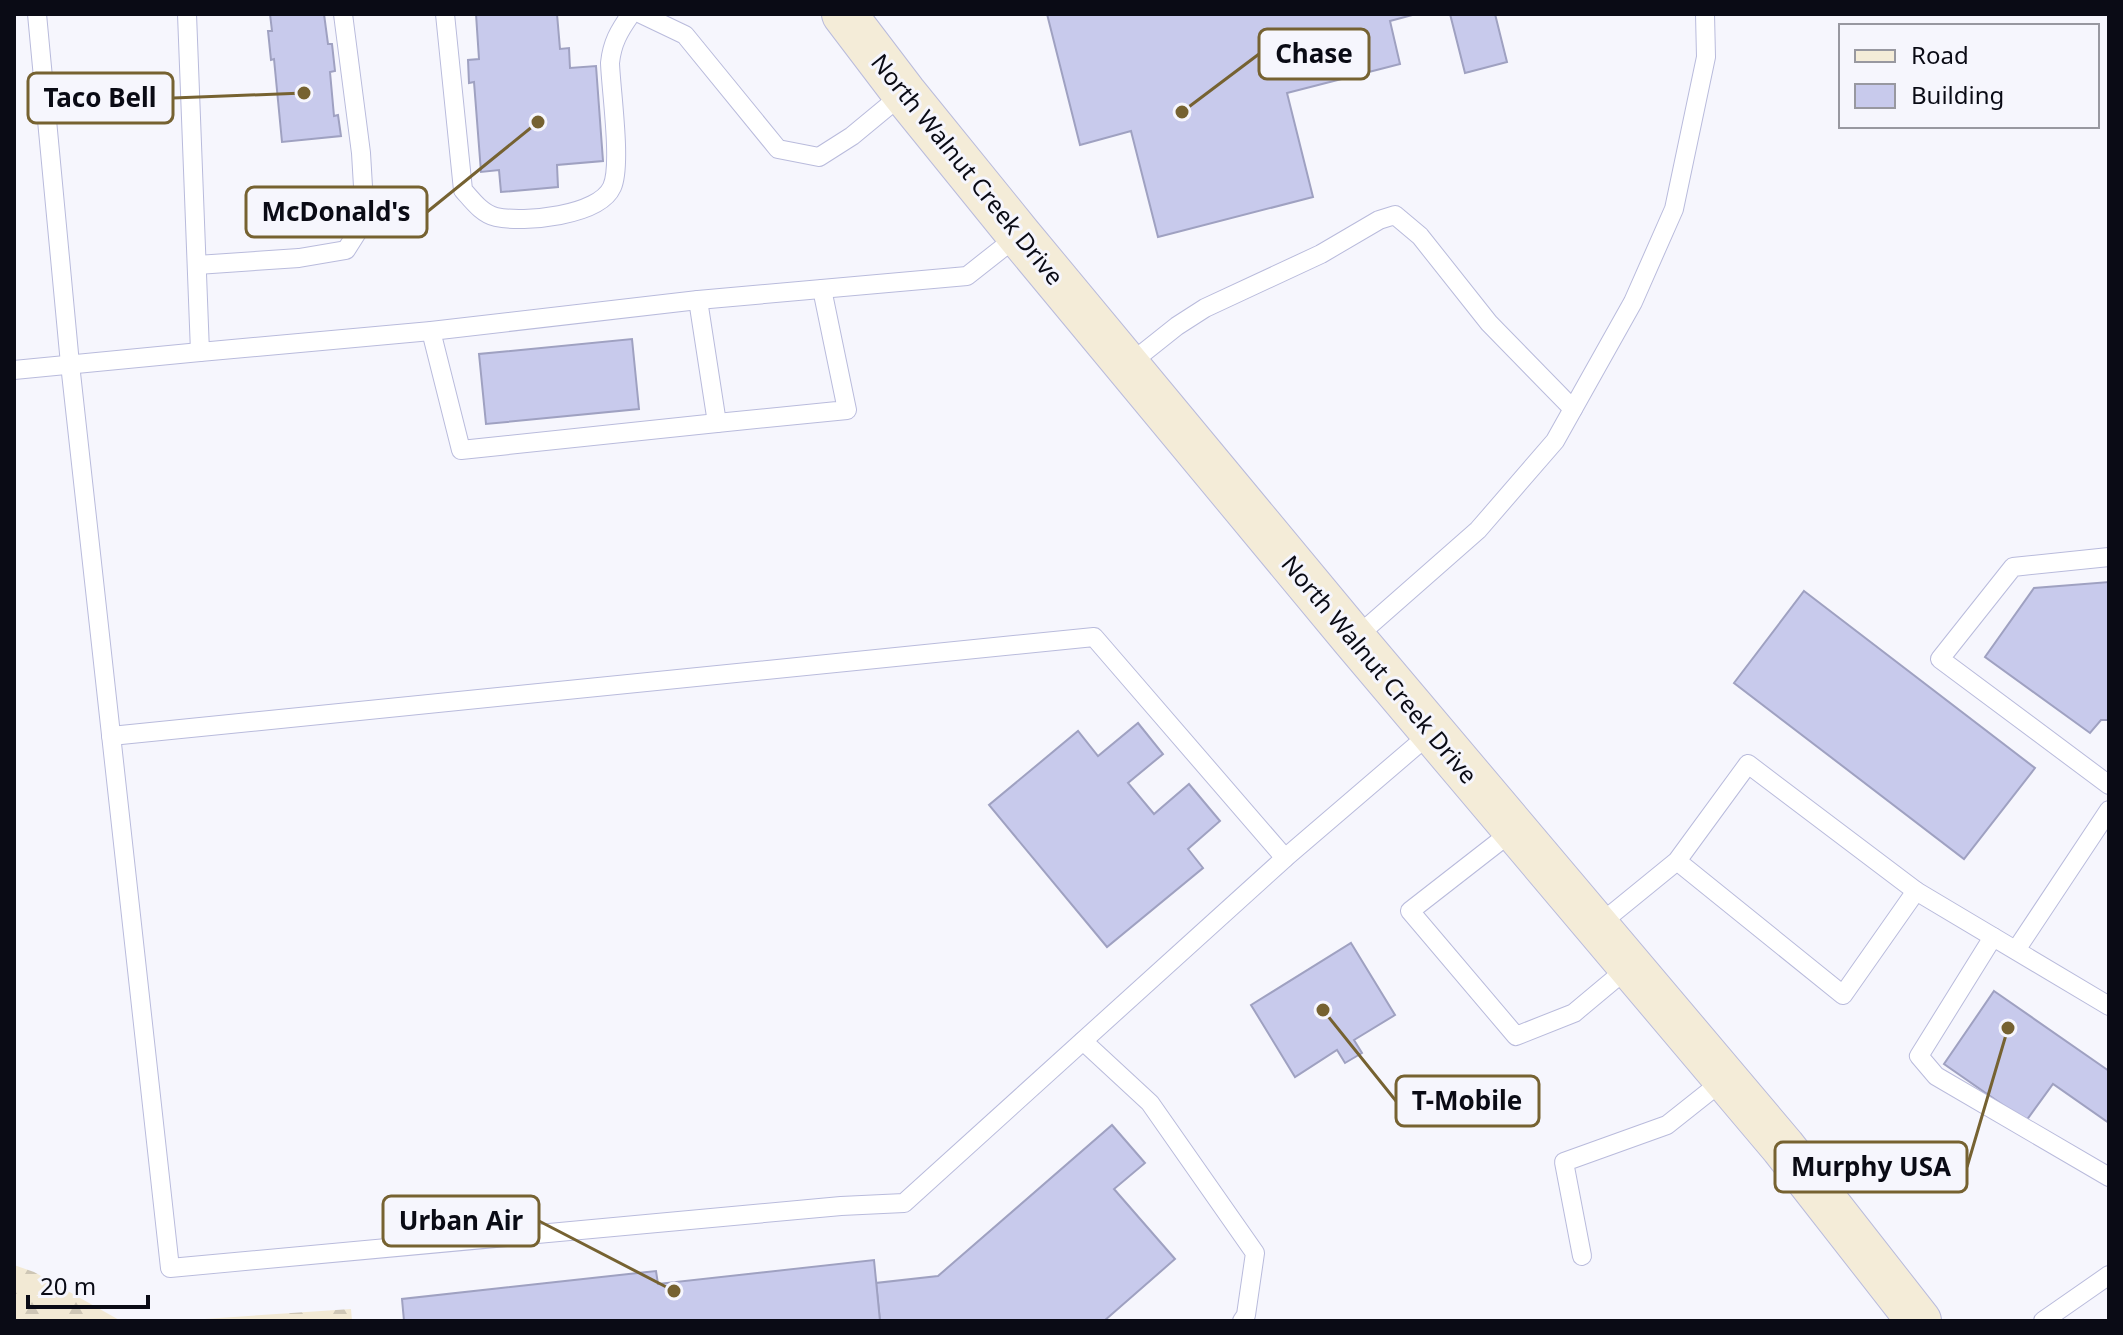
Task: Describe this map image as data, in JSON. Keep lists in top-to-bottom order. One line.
{"streets":{"main road":["North Walnut Creek Drive"]},"places":["Taco Bell","Chase","McDonald's","T-Mobile","Murphy USA","Urban Air"],"legend":["Road","Building"],"scale_bar":"20 m"}
